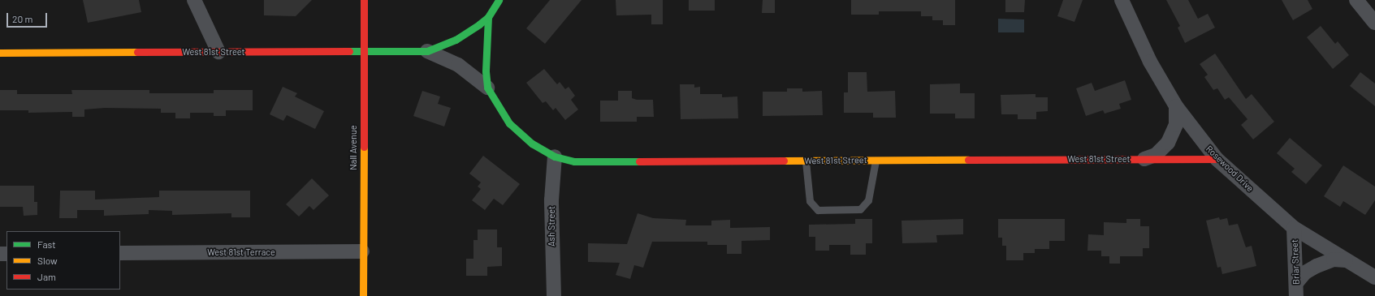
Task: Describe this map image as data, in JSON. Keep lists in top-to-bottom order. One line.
{"streets":{"street":["West 81st Street","Nall Avenue","Rosewood Drive","Ash Street","West 81st Terrace","Briar Street"]},"crossings":[["West 81st Street","Nall Avenue"],["West 81st Street","Rosewood Drive"],["West 81st Street","Ash Street"],["Nall Avenue","West 81st Terrace"],["Rosewood Drive","Briar Street"]],"legend":["Fast","Slow","Jam"],"scale_bar":"20 m"}
